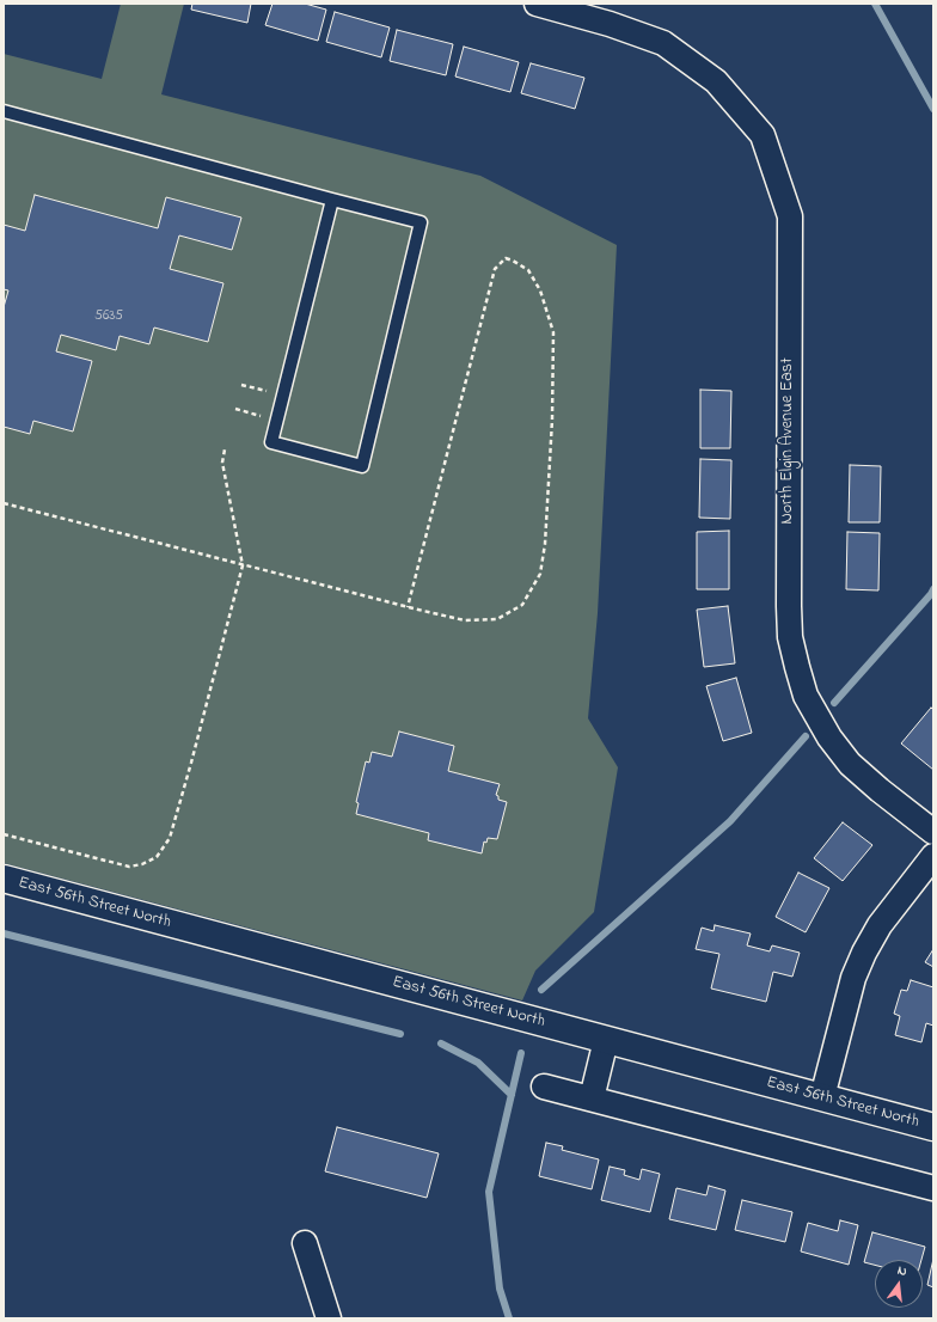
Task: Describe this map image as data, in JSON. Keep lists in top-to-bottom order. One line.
{"streets":{"street":["North Elgin Avenue East","East 56th Street North"]},"house_numbers":["5635"],"north":"top"}
